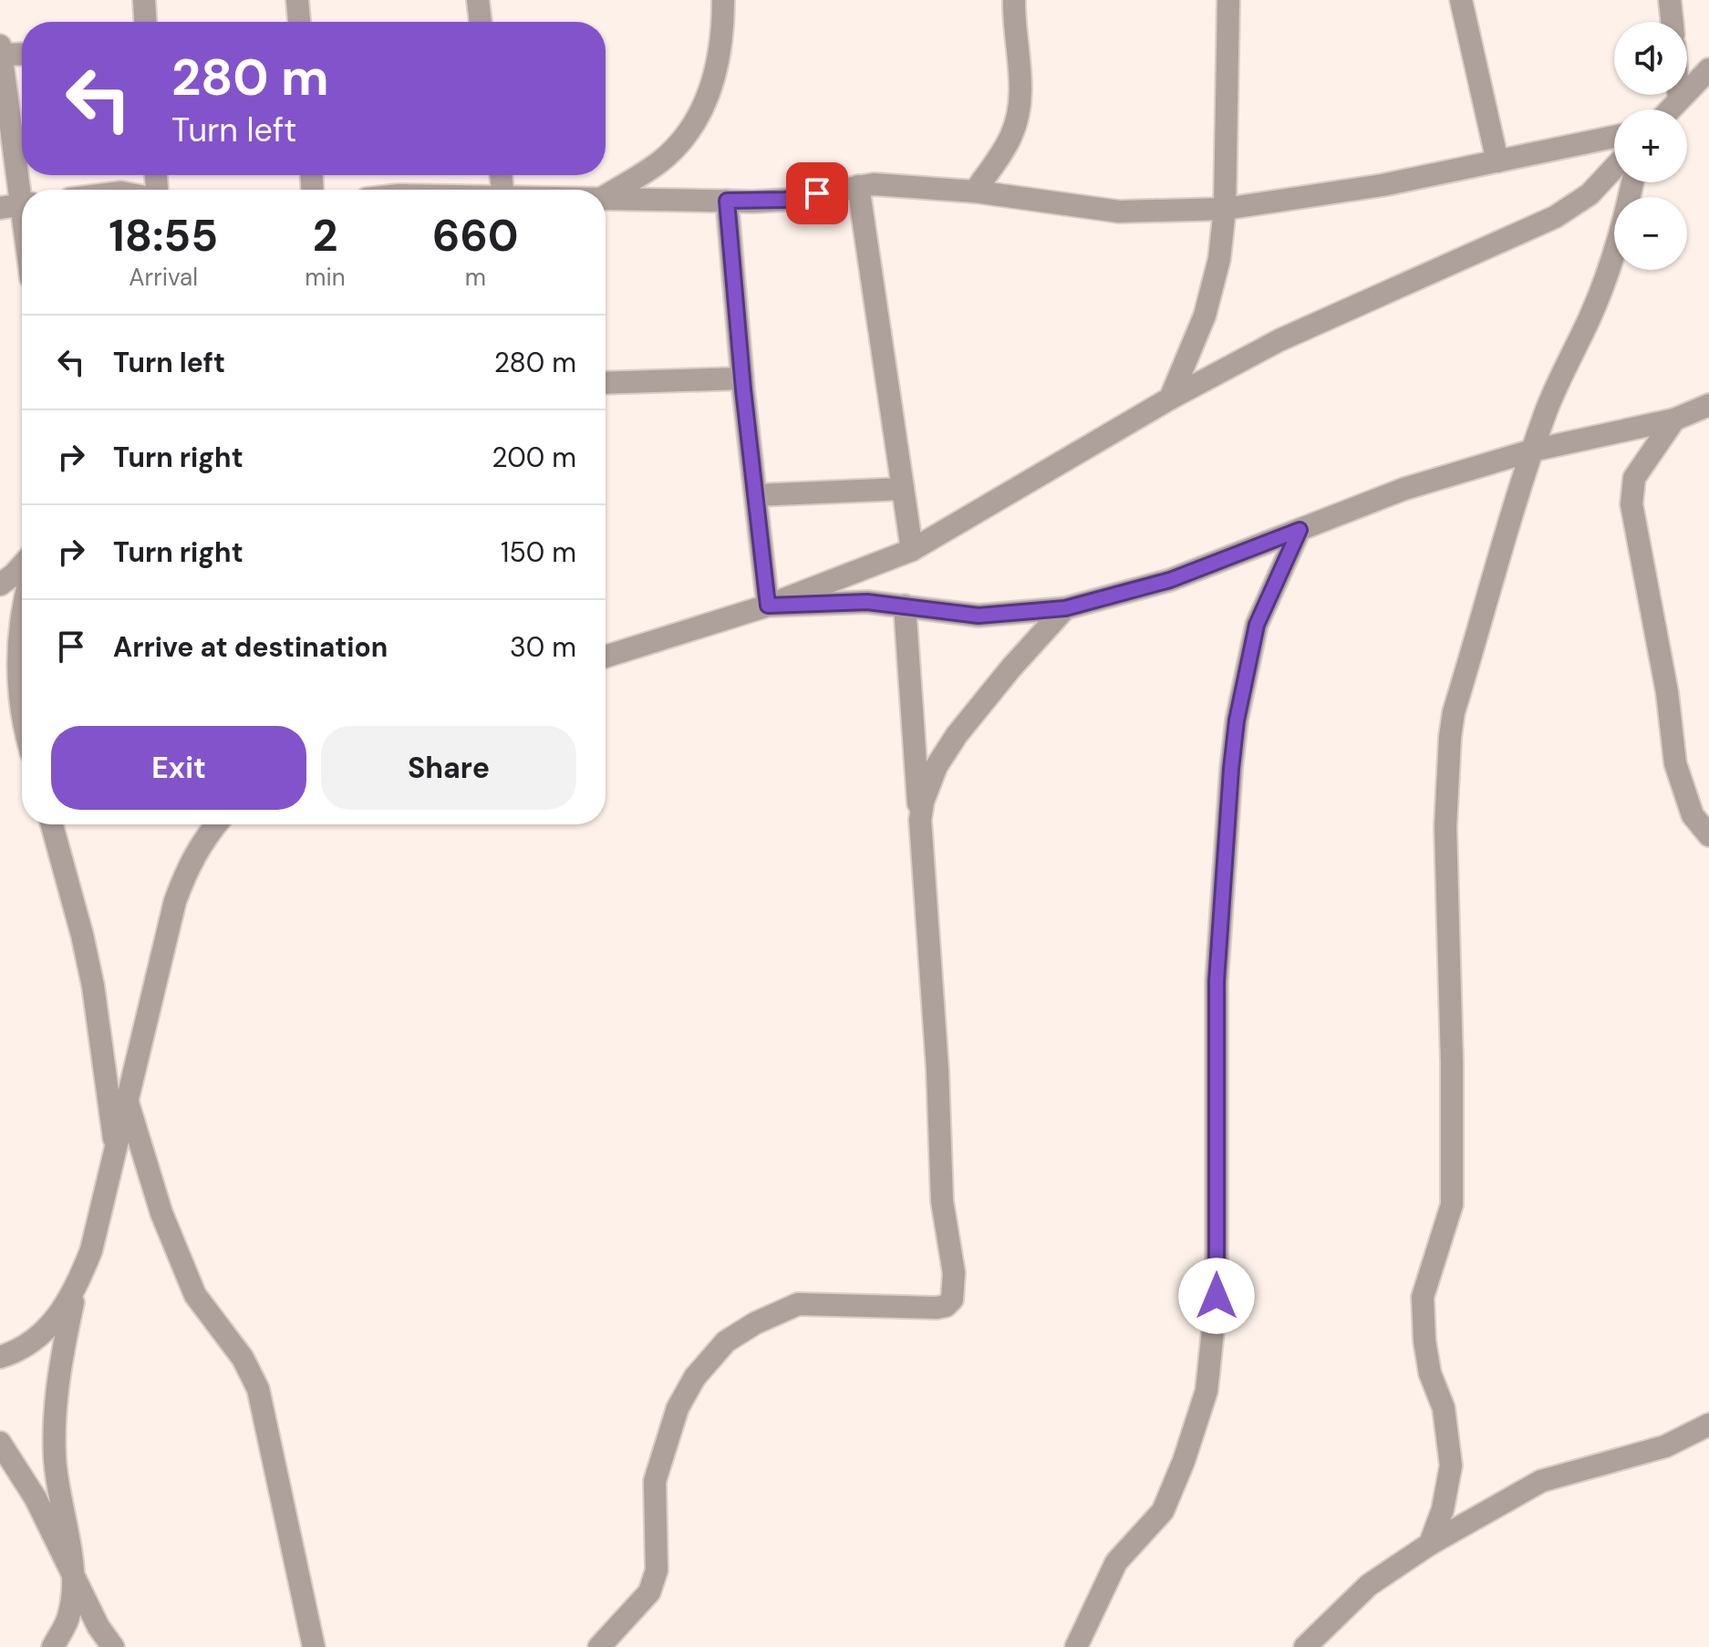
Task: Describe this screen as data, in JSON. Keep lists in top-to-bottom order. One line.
{"page":{"map_buttons":["+","−"],"turn":["280 m","Turn left"],"eta":["18:55","Arrival","2","min","660","m"],"list":[{"name":"Turn left","value":"280 m"},{"name":"Turn right","value":"200 m"},{"name":"Turn right","value":"150 m"},{"name":"Arrive at destination","value":"30 m"}],"buttons":["Exit","Share"]}}
